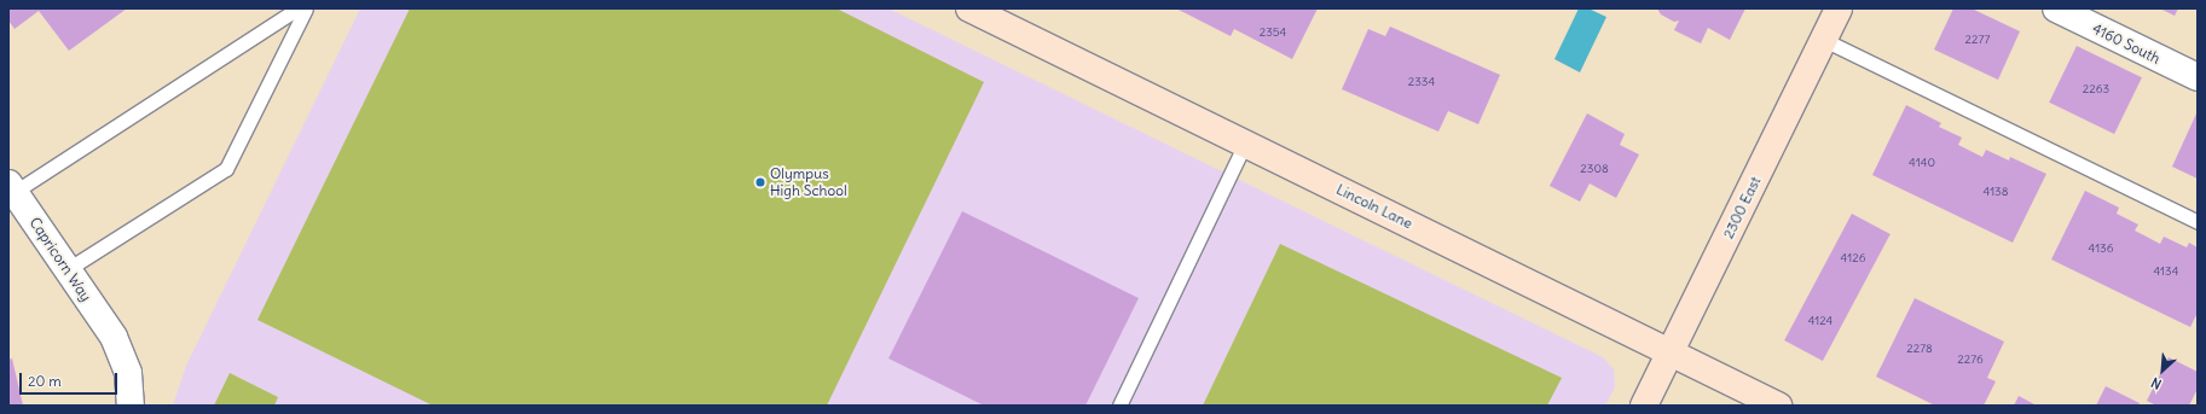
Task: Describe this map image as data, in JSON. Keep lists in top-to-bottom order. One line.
{"streets":{"street":["4160 South","Lincoln Lane","2300 East","Capricorn Way"]},"crossings":[["Lincoln Lane","2300 East"]],"places":["Olympus High School"],"house_numbers":["2354","2277","2334","2263","4140","2308","4138","4136","4126","4134","4124","2278","2276"],"scale_bar":"20 m","north":"bottom left"}
